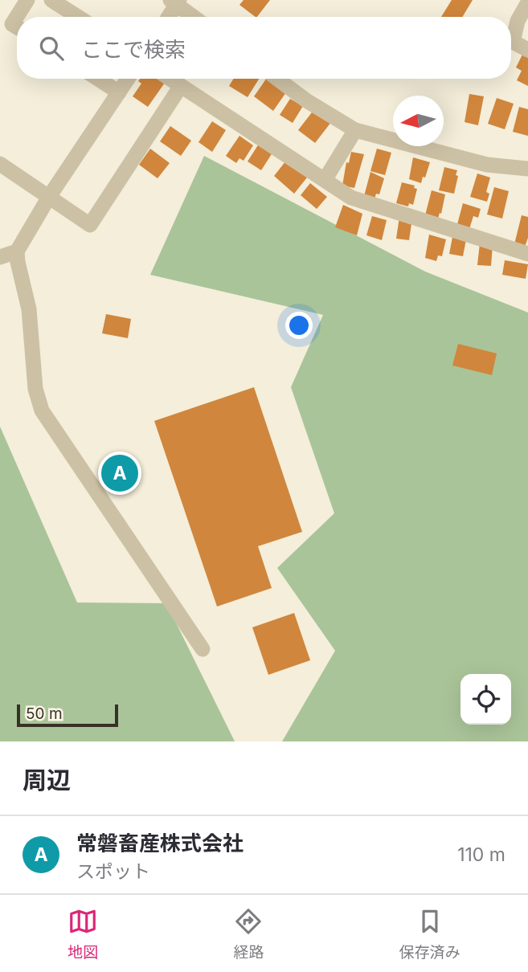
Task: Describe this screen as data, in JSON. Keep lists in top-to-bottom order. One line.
{"scale_bar":"50 m","north":"left","page":{"search":"ここで検索","pins":"A","scale":"50 m","heading":"周辺","list":[{"mark":"A","name":"常磐畜産株式会社","note":"スポット","value":"110 m"}],"nav":["地図","経路","保存済み"]}}
